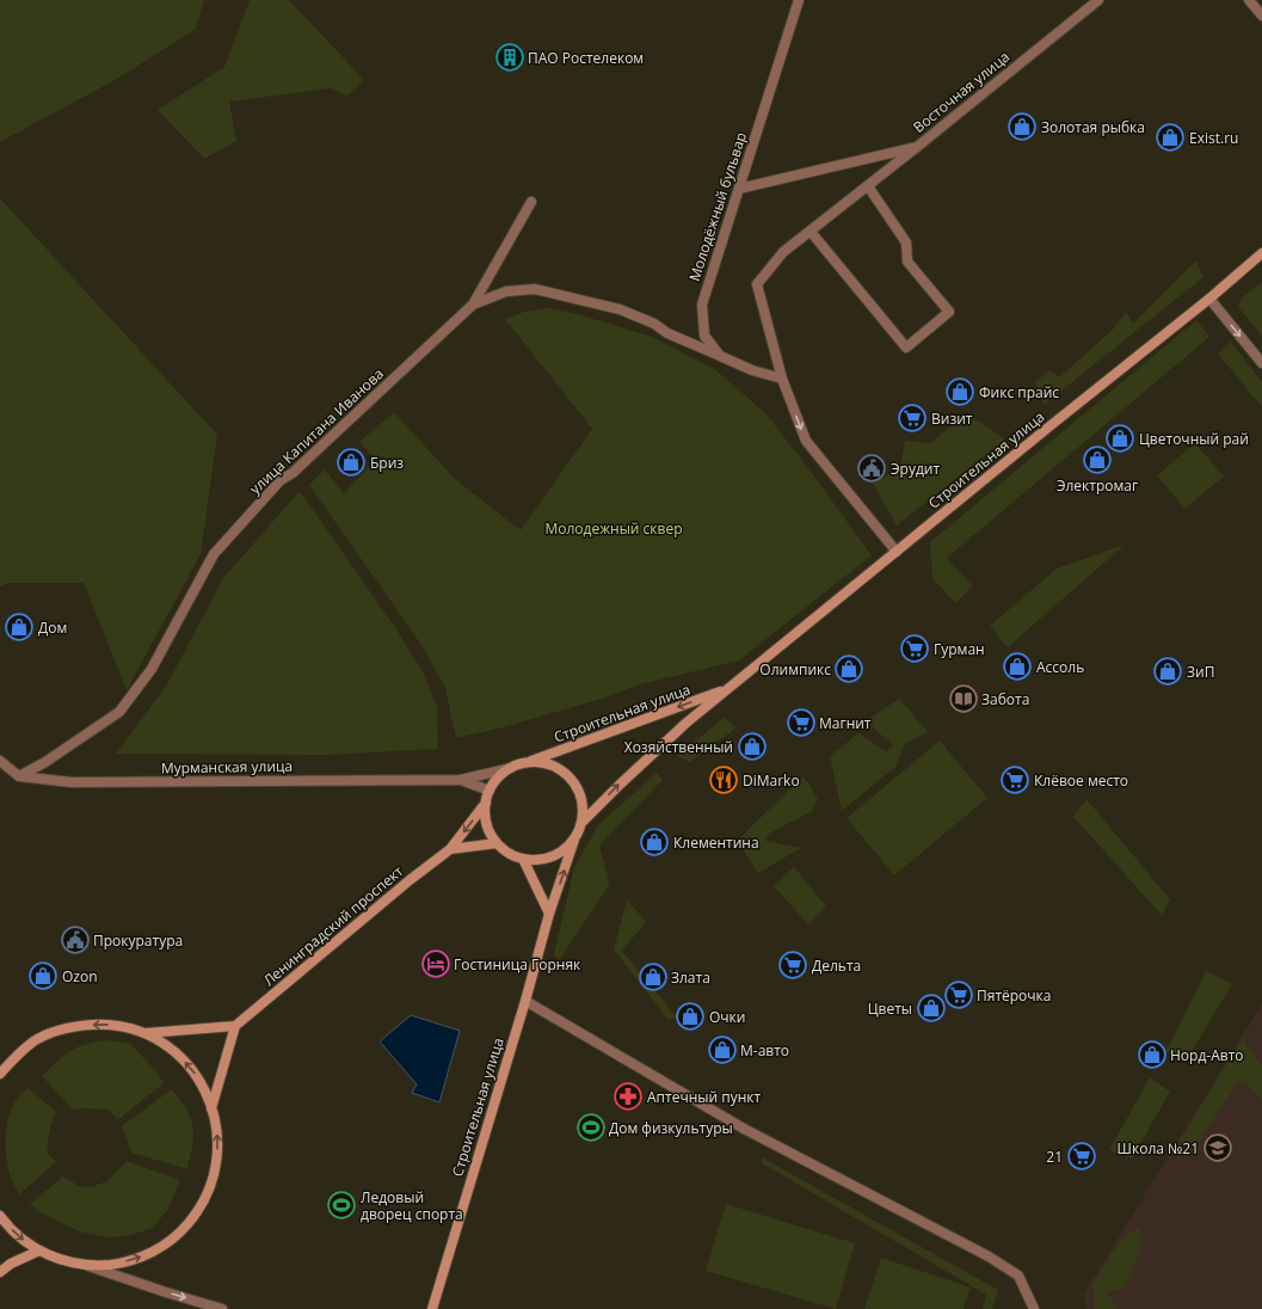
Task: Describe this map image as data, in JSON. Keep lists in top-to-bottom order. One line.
{"streets":{"street":["Восточная улица","Молодёжный бульвар","улица Капитана Иванова","Строительная улица","Мурманская улица","Ленинградский проспект"]},"crossings":[["Восточная улица","Молодёжный бульвар"],["улица Капитана Иванова","Мурманская улица"],["Строительная улица","Ленинградский проспект"]],"parks":["Молодежный сквер"],"places":{"building":["ПАО Ростелеком"],"shop":["Золотая рыбка","Exist.ru","Фикс прайс","Цветочный рай","Электромаг","Бриз","Дом","Ассоль","Олимпикс","ЗиП","Хозяйственный","Клементина","Ozon","Злата","Цветы","Очки","М-авто","Норд-Авто"],"supermarket":["Визит","Гурман","Магнит","Клёвое место","Дельта","Пятёрочка","21"],"public building":["Эрудит","Прокуратура"],"library":["Забота"],"restaurant":["DiMarko"],"hotel":["Гостиница Горняк"],"pharmacy":["Аптечный пункт"],"sports":["Дом физкультуры","Ледовый дворец спорта"],"school or university":["Школа №21"]}}
